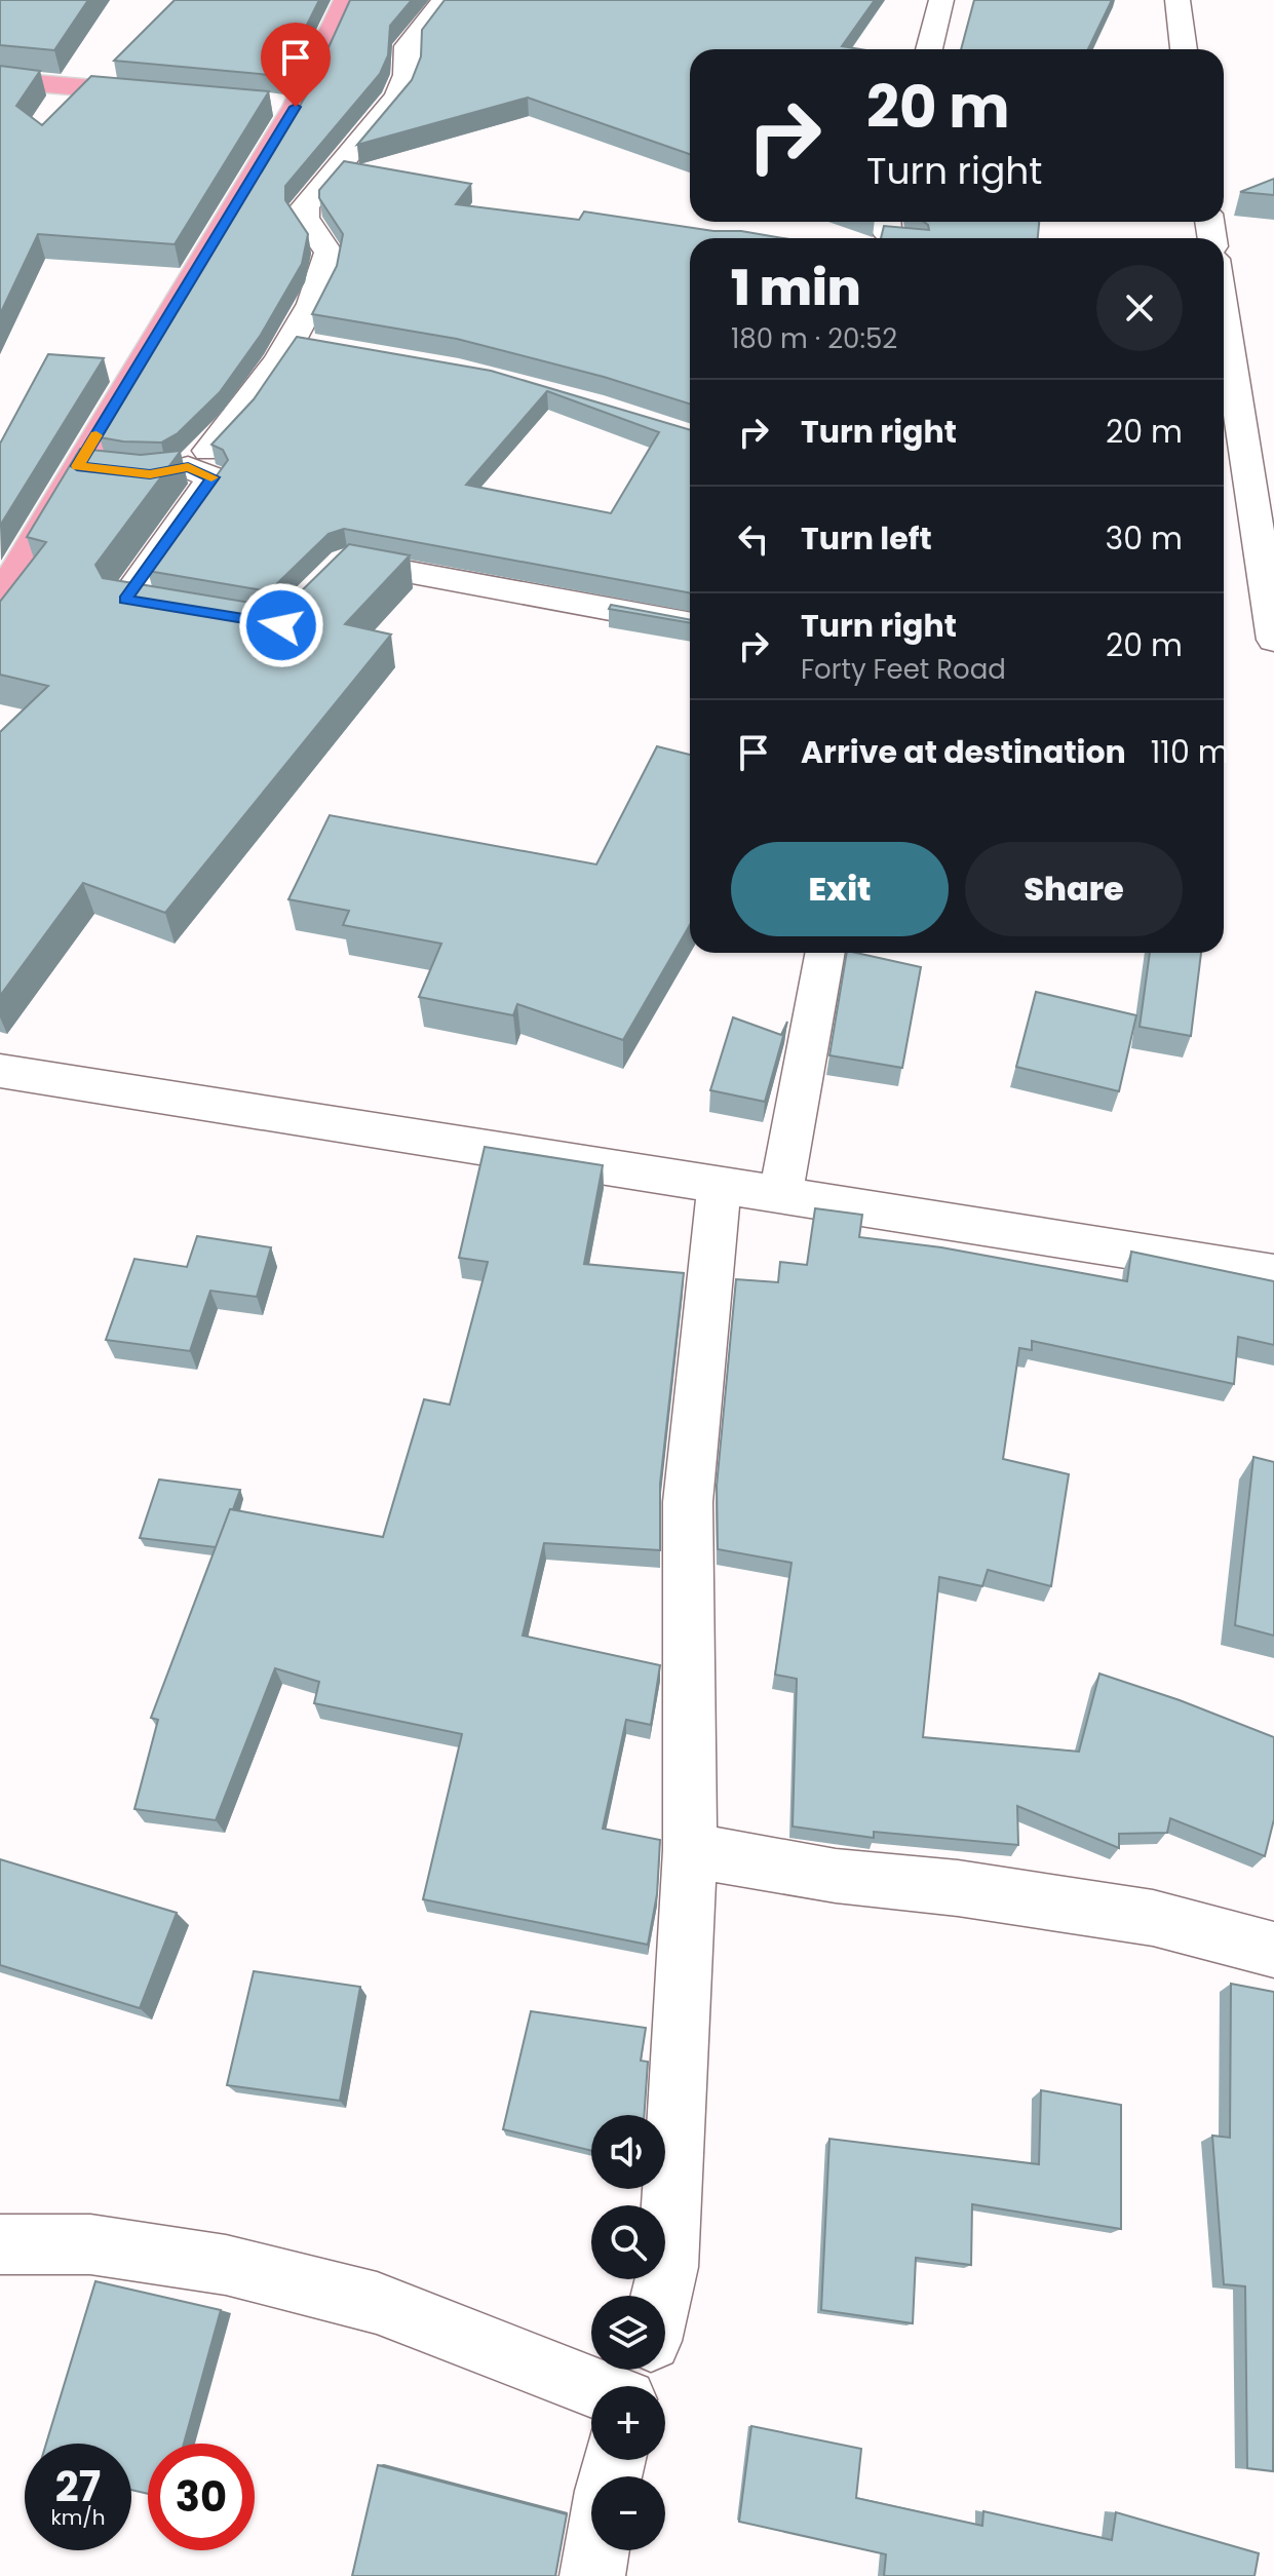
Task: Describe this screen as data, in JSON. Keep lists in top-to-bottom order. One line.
{"page":{"turn":["20 m","Turn right"],"heading":["1 min","180 m · 20:52"],"list":[{"name":"Turn right","value":"20 m"},{"name":"Turn left","value":"30 m"},{"name":"Turn right","note":"Forty Feet Road","value":"20 m"},{"name":"Arrive at destination","value":"110 m"}],"buttons":["Exit","Share"],"map_buttons":["+","−"],"speed":"27 km/h","limit":"30"}}
